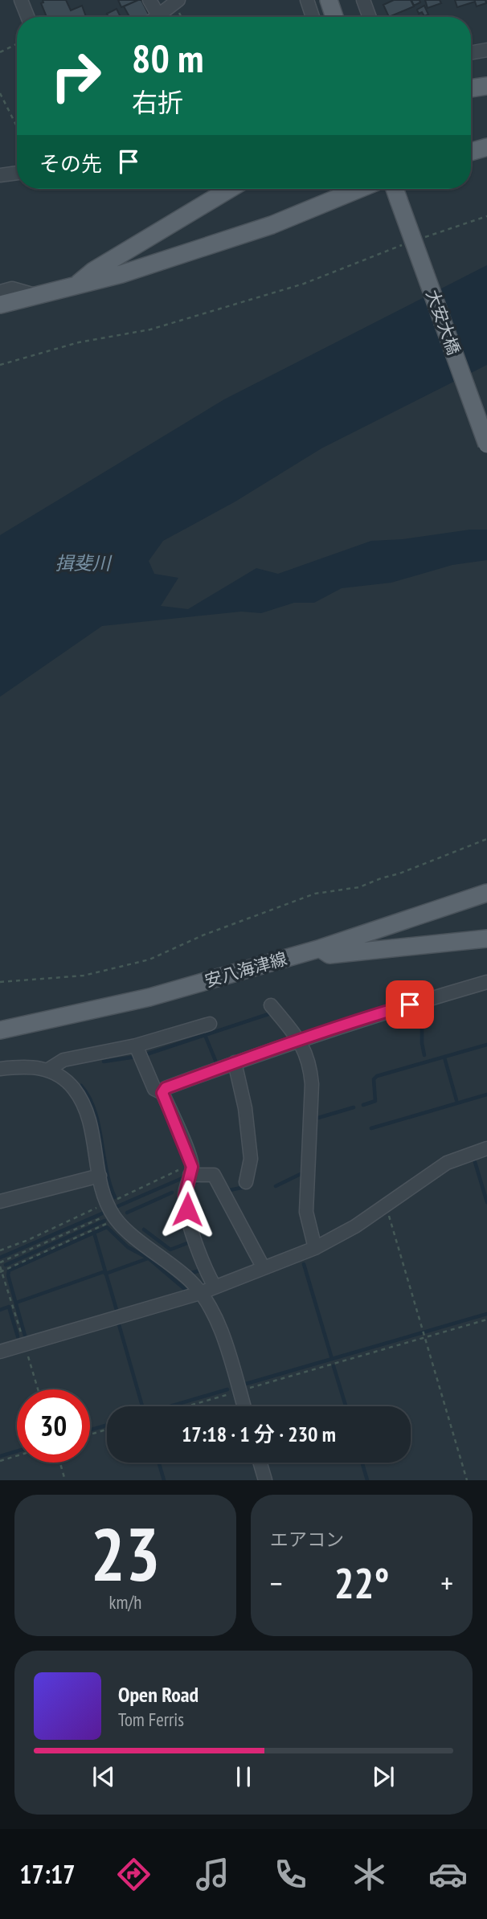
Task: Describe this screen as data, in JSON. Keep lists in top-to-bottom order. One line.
{"streets":{"main road":["大安大橋","安八海津線"]},"water":["揖斐川"],"page":{"turn":["80 m","右折"],"then":"その先","limit":"30","trip":"17:18 · 1 分 · 230 m","tile":[["23","km/h"],"エアコン"],"heat":["−","22°","+"],"song":["Open Road","Tom Ferris"],"tabs":"17:17"}}
